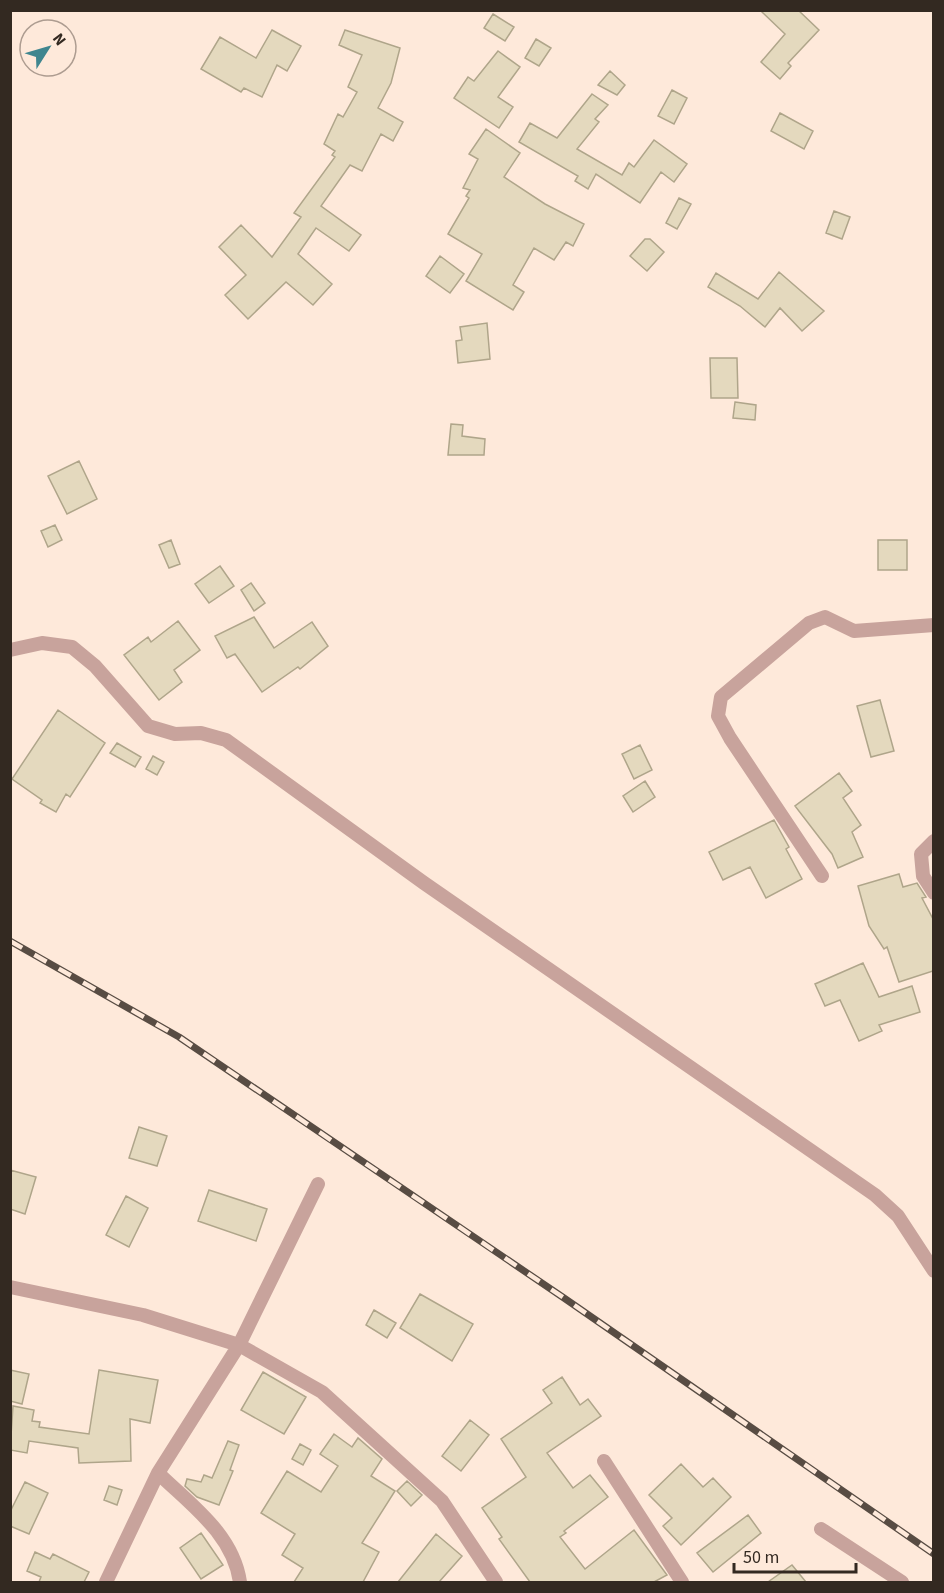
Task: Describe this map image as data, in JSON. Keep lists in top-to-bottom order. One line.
{"scale_bar":"50 m","north":"top right"}
